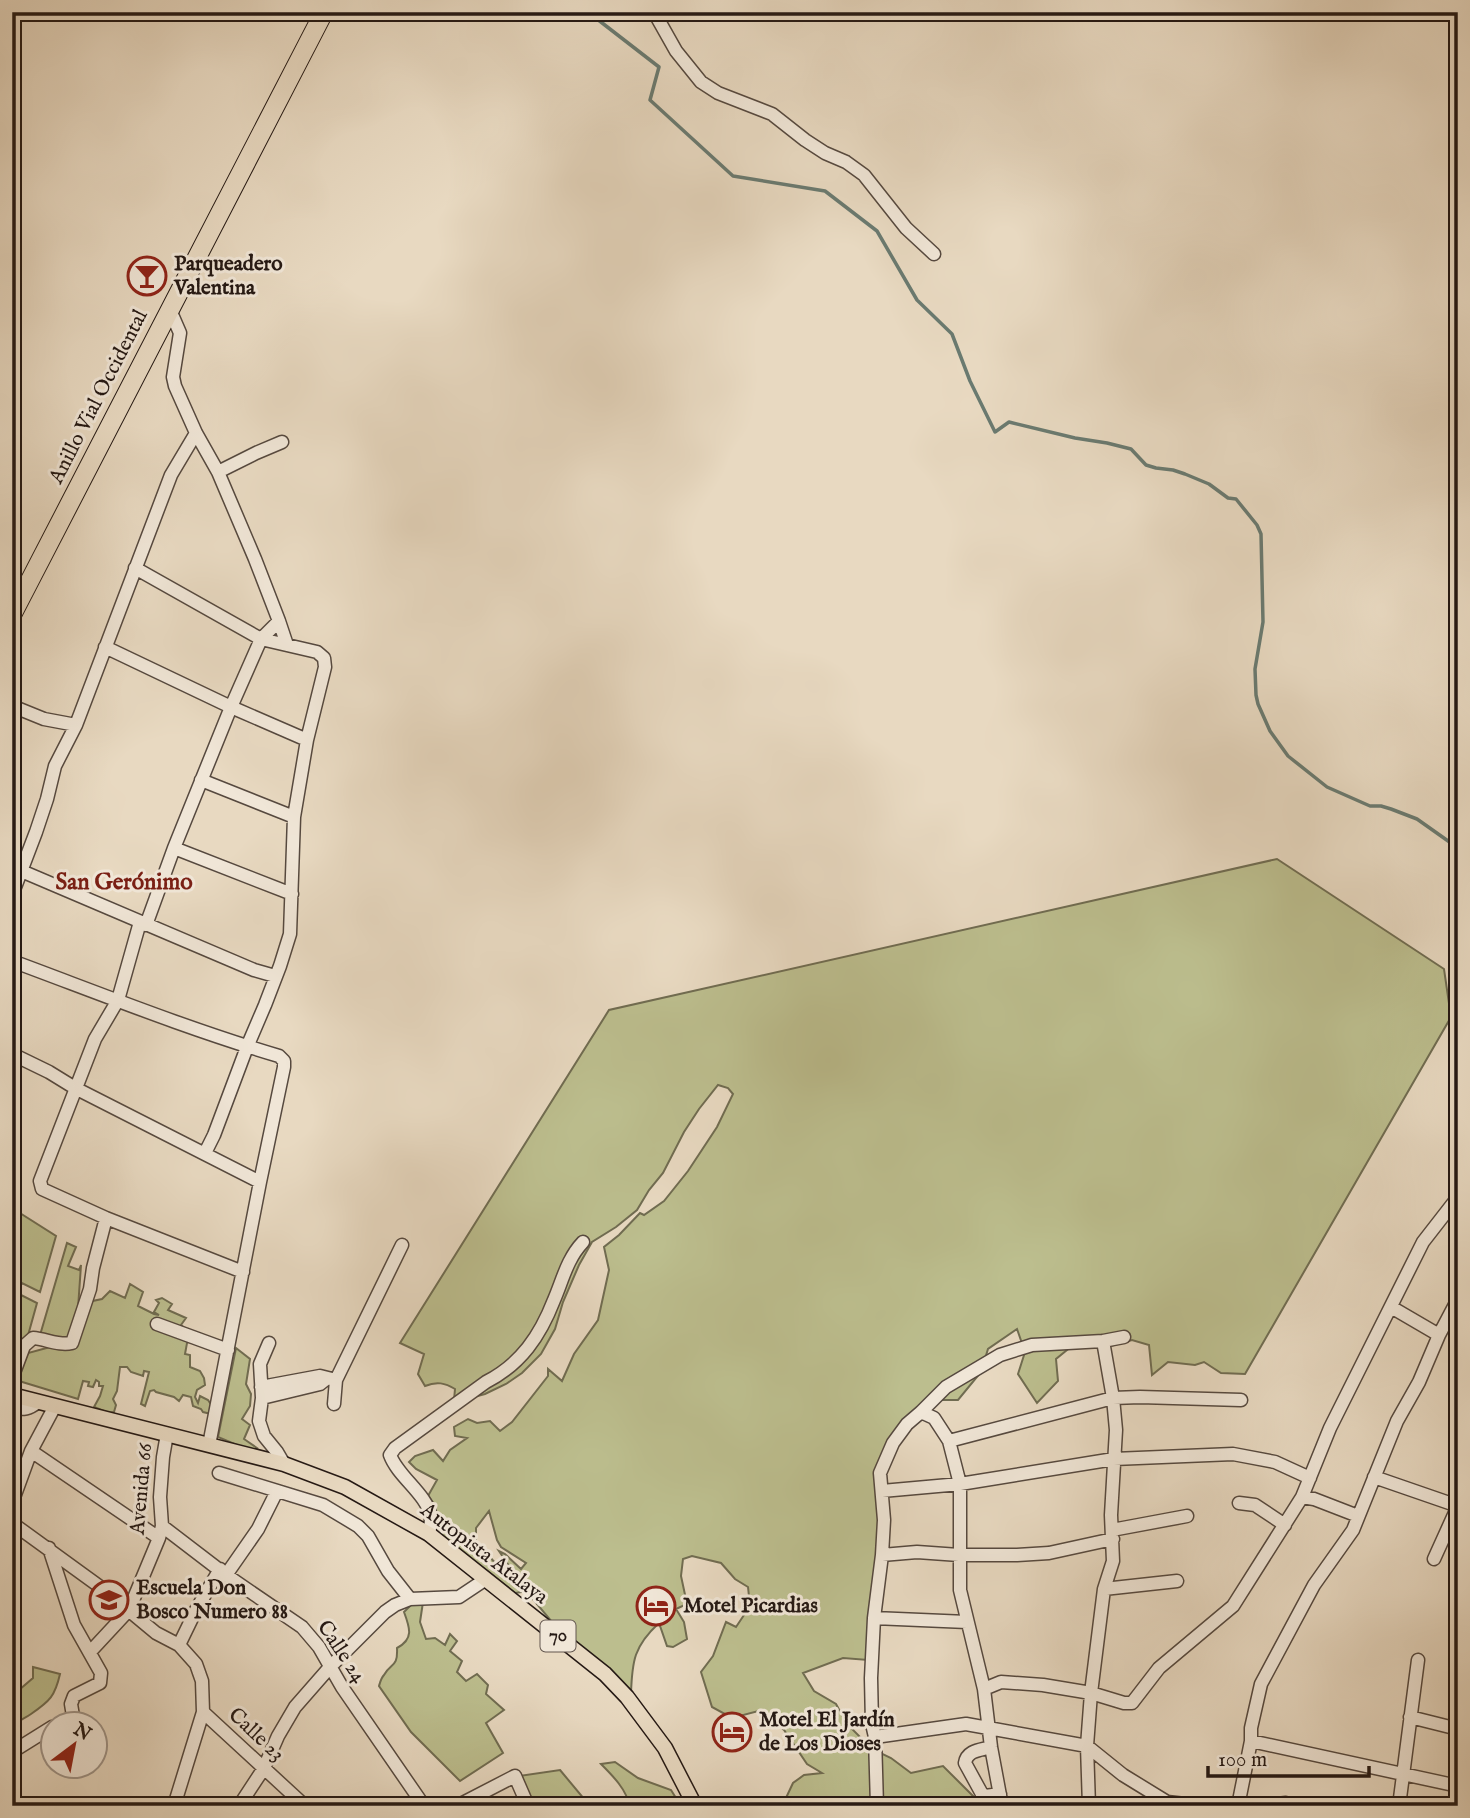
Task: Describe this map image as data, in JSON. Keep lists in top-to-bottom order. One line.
{"streets":{"highway":["Anillo Vial Occidental"],"main road":["Autopista Atalaya","70"],"street":["Avenida 66","Calle 24","Calle 23"]},"crossings":[["Avenida 66","Autopista Atalaya"],["Avenida 66","Calle 24"],["Avenida 66","Calle 23"]],"districts":["San Gerónimo"],"places":{"bar":["Parqueadero Valentina"],"school or university":["Escuela Don Bosco Numero 88"],"hotel":["Motel Picardias","Motel El Jardín de Los Dioses"]},"scale_bar":"100 m","north":"top right"}
